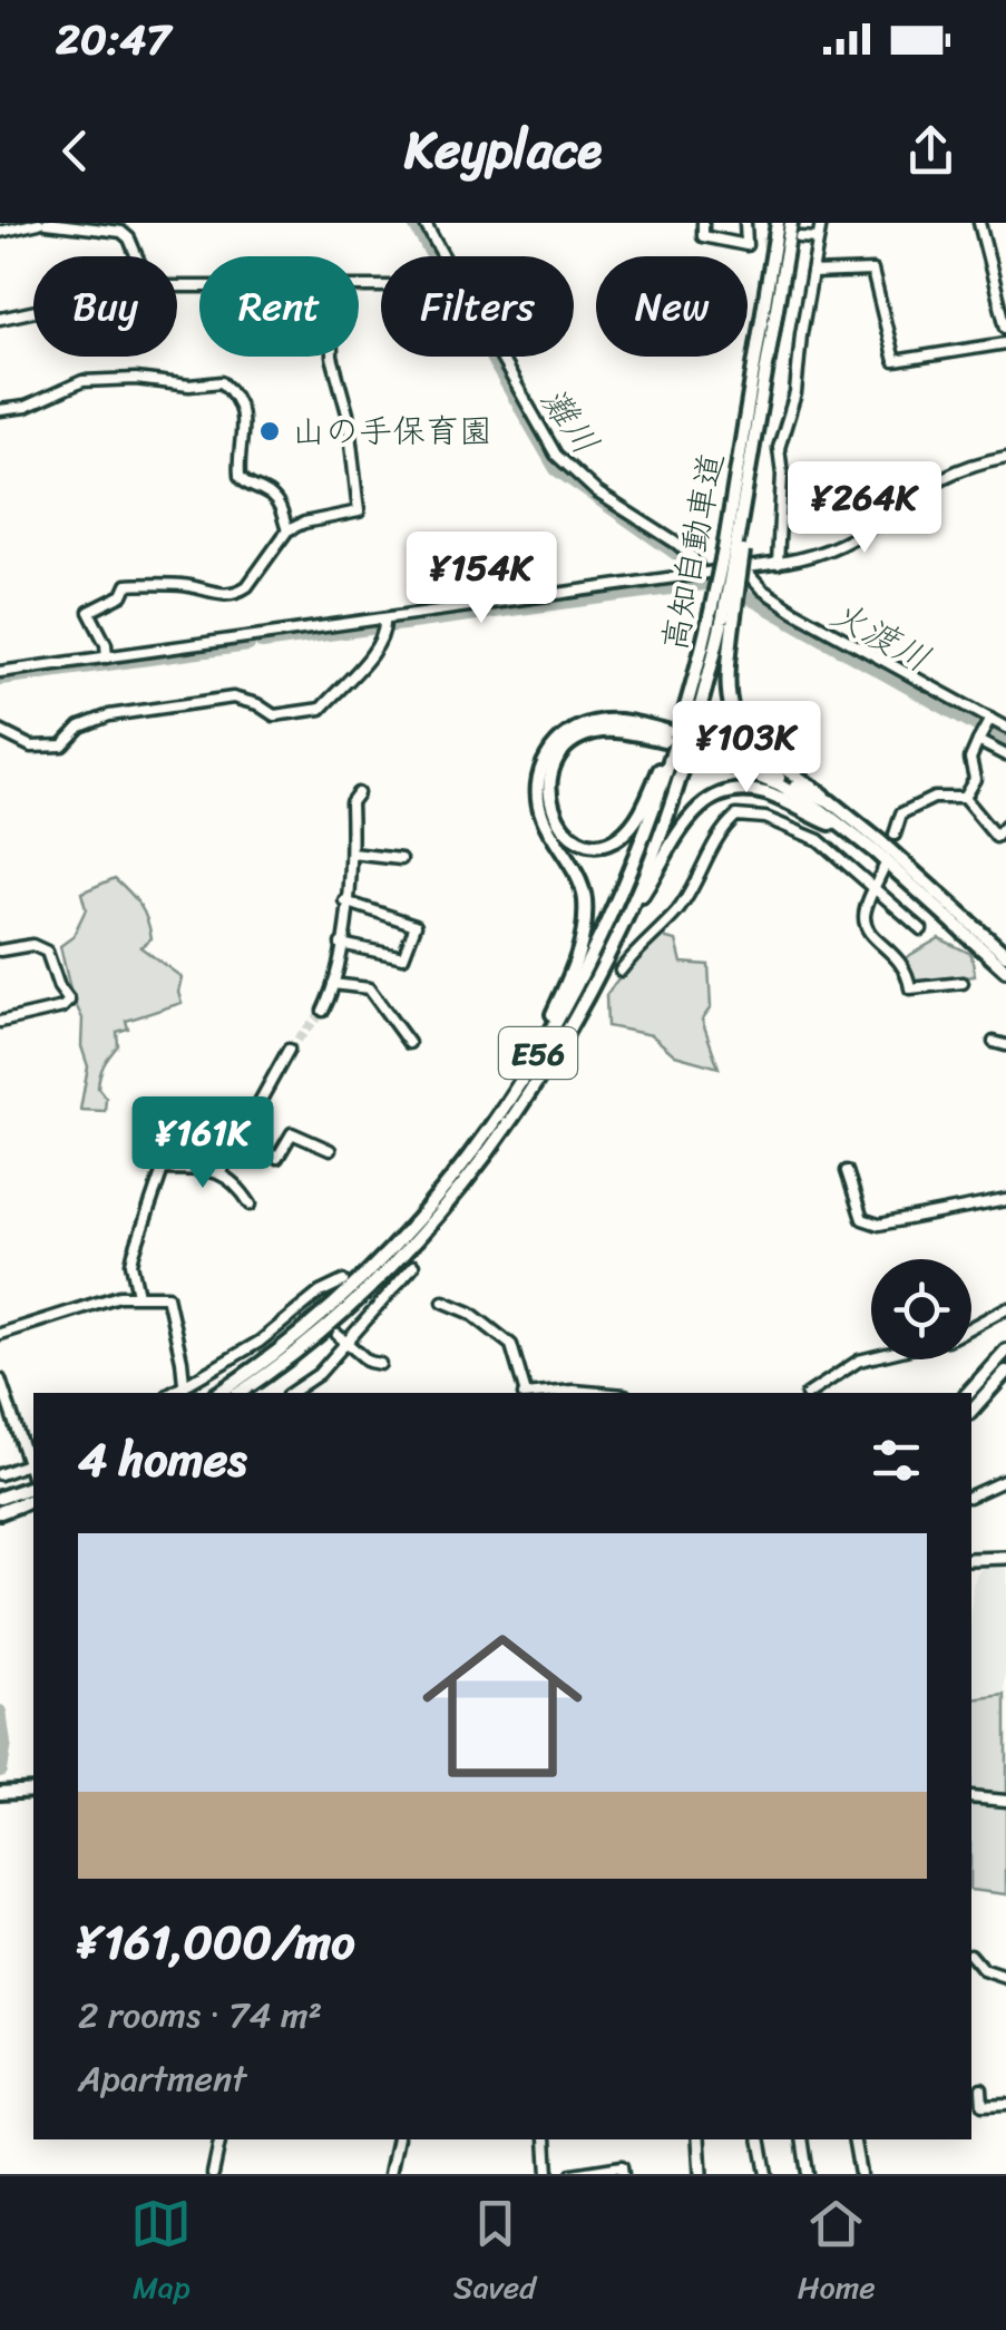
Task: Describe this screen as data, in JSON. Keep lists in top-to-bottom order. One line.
{"streets":{"highway":["高知自動車道","E56"]},"water":["灘川","火渡川"],"places":["山の手保育園"],"page":{"status":"20:47","header":"Keyplace","chip":["Buy","Rent","Filters","New"],"price":["¥264K","¥154K","¥103K","¥161K"],"heading":"4 homes","list":[{"name":"¥161,000/mo","note":"2 rooms · 74 m² · Apartment"}],"tabs":["Map","Saved","Home"]}}
